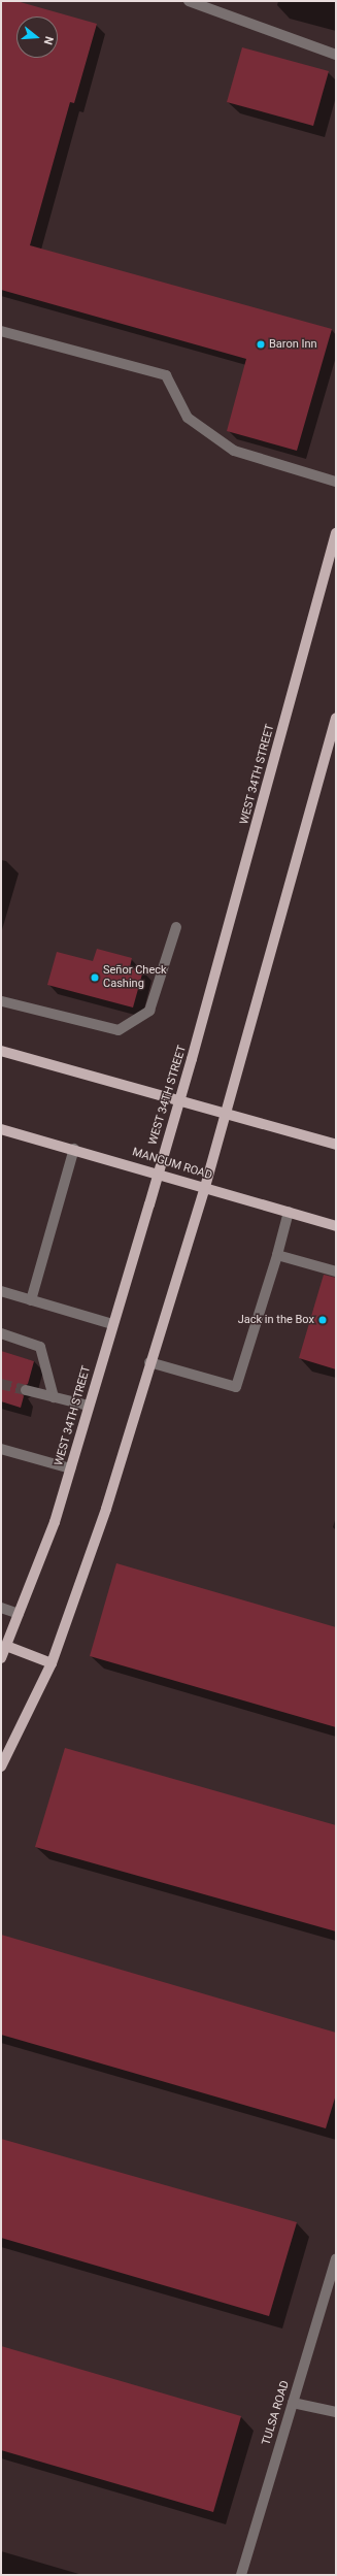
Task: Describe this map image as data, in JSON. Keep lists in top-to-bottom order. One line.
{"streets":{"main road":["WEST 34TH STREET","MANGUM ROAD"],"street":["TULSA ROAD"]},"crossings":[["WEST 34TH STREET","MANGUM ROAD"]],"places":["Baron Inn","Señor Check Cashing","Jack in the Box"],"north":"right"}
